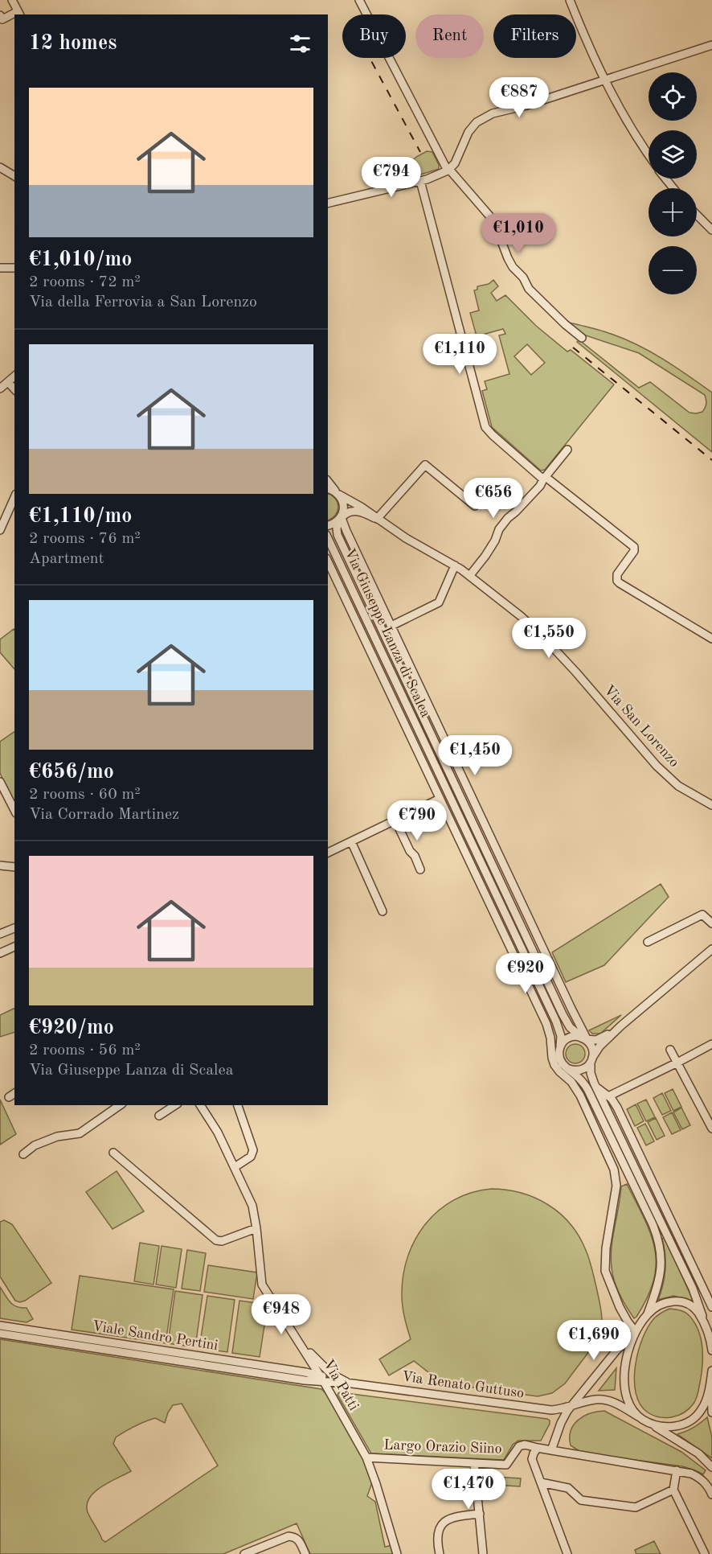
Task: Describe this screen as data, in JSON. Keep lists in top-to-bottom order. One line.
{"streets":{"street":["Via Giuseppe Lanza di Scalea","Via San Lorenzo","Viale Sandro Pertini","Via Patti","Via Renato Guttuso","Largo Orazio Siino"]},"crossings":[["Via Giuseppe Lanza di Scalea","Via San Lorenzo"],["Viale Sandro Pertini","Via Renato Guttuso"],["Via Patti","Via Renato Guttuso"],["Via Patti","Largo Orazio Siino"]],"page":{"chip":["Buy","Rent","Filters"],"heading":"12 homes","map_buttons":["+","−"],"list":[{"name":"€1,010/mo","note":"2 rooms · 72 m² · Via della Ferrovia a San Lorenzo"},{"name":"€1,110/mo","note":"2 rooms · 76 m² · Apartment"},{"name":"€656/mo","note":"2 rooms · 60 m² · Via Corrado Martinez"},{"name":"€920/mo","note":"2 rooms · 56 m² · Via Giuseppe Lanza di Scalea"}],"price":["€887","€794","€1,010","€1,110","€656","€1,550","€1,450","€790","€920","€948","€1,690","€1,470"]}}
